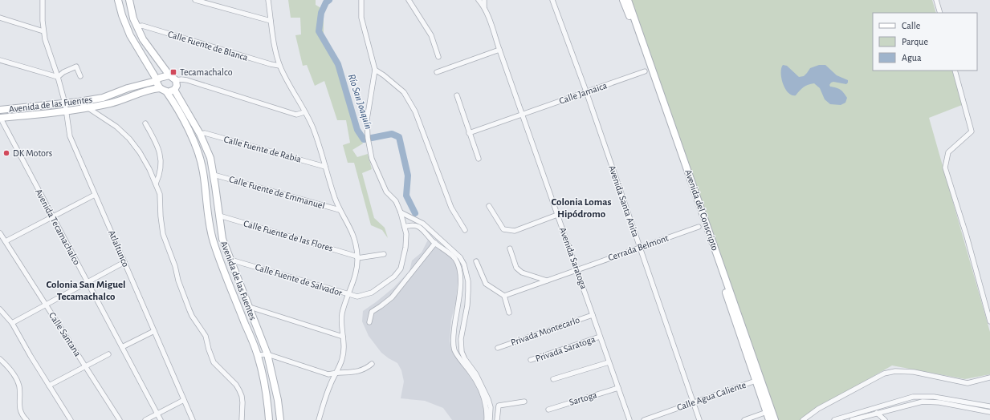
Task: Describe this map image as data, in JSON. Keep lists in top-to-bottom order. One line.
{"streets":{"main road":["Avenida de las Fuentes","Avenida del Conscripto"],"street":["Calle Fuente de Blanca","Calle Jamaica","Calle Fuente de Rabia","Calle Fuente de Emmanuel","Avenida Santa Anita","Avenida Tecamachalco","Calle Fuente de las Flores","Cerrada Belmont","Atlaltunco","Avenida Saratoga","Calle Fuente de Salvador","Privada Montecarlo","Calle Santana","Privada Saratoga","Calle Agua Caliente","Sartoga"]},"crossings":[["Calle Jamaica","Avenida Santa Anita"],["Calle Jamaica","Avenida Saratoga"],["Avenida de las Fuentes","Calle Fuente de Rabia"],["Avenida de las Fuentes","Calle Fuente de Emmanuel"],["Avenida de las Fuentes","Avenida Tecamachalco"],["Avenida de las Fuentes","Calle Fuente de las Flores"],["Avenida de las Fuentes","Atlaltunco"],["Avenida de las Fuentes","Calle Fuente de Salvador"],["Avenida Santa Anita","Cerrada Belmont"],["Avenida Santa Anita","Calle Agua Caliente"],["Avenida del Conscripto","Calle Agua Caliente"],["Cerrada Belmont","Avenida Saratoga"],["Avenida Saratoga","Privada Montecarlo"],["Avenida Saratoga","Privada Saratoga"],["Avenida Saratoga","Sartoga"]],"districts":["Colonia Lomas Hipódromo","Colonia San Miguel Tecamachalco"],"water":["Río San Joaquín"],"places":{"transit":["Tecamachalco"],"other":["DK Motors"]},"legend":["Calle","Parque","Agua"]}
